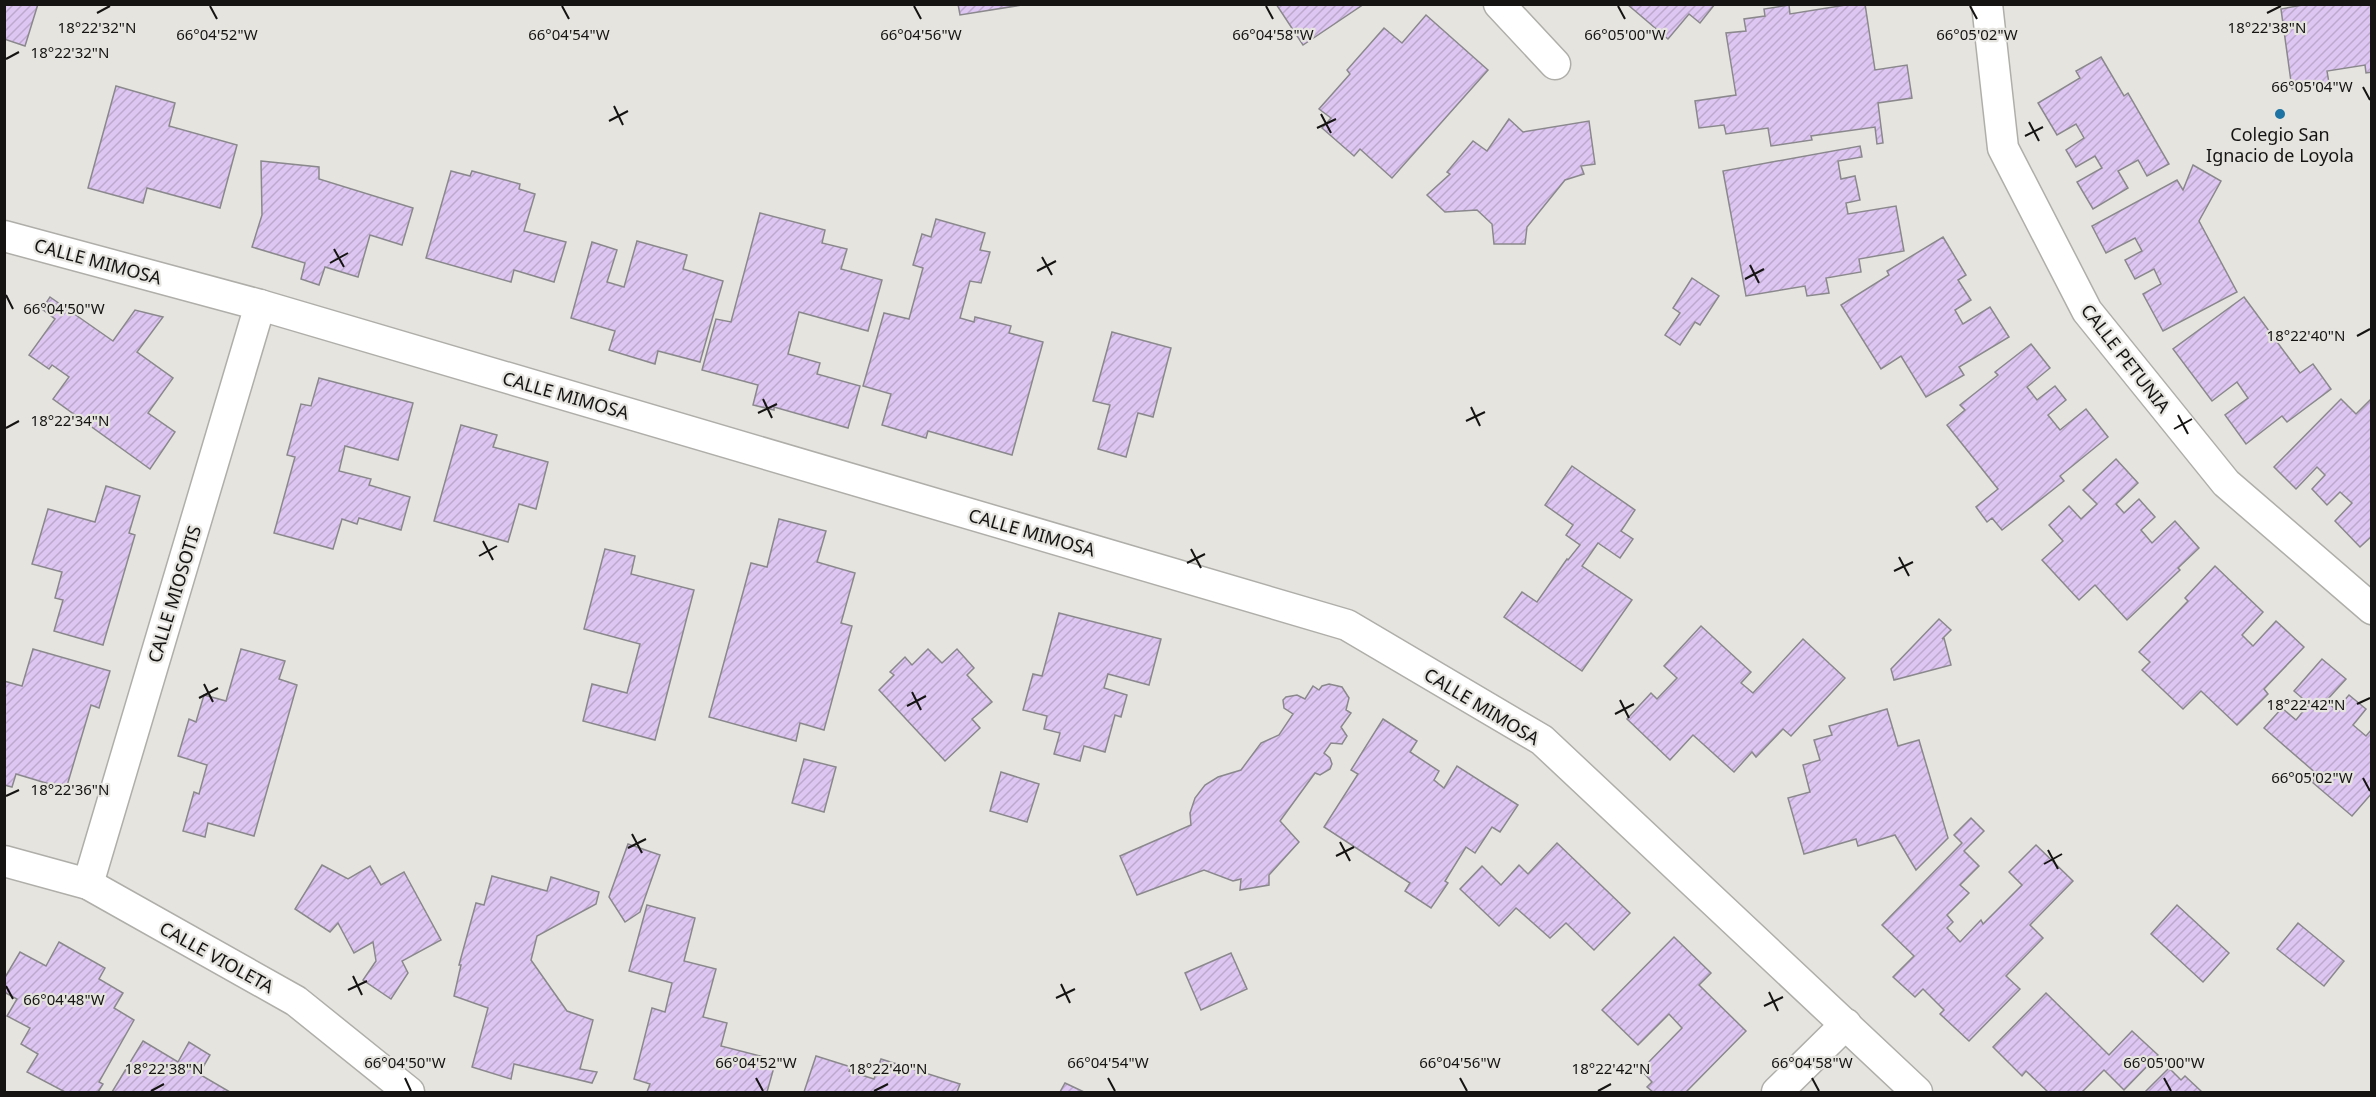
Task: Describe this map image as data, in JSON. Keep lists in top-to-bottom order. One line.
{"streets":{"street":["CALLE MIMOSA","CALLE PETUNIA","CALLE MIOSOTIS","CALLE VIOLETA"]},"crossings":[["CALLE MIMOSA","CALLE MIOSOTIS"],["CALLE MIOSOTIS","CALLE VIOLETA"]],"places":["Colegio San Ignacio de Loyola"],"coordinates":["18°22'32\"N","18°22'38\"N","66°04'52\"W","66°04'54\"W","66°04'56\"W","66°04'58\"W","66°05'00\"W","66°05'02\"W","66°05'04\"W","66°04'50\"W","18°22'40\"N","18°22'34\"N","18°22'42\"N","18°22'36\"N","66°04'48\"W"]}
